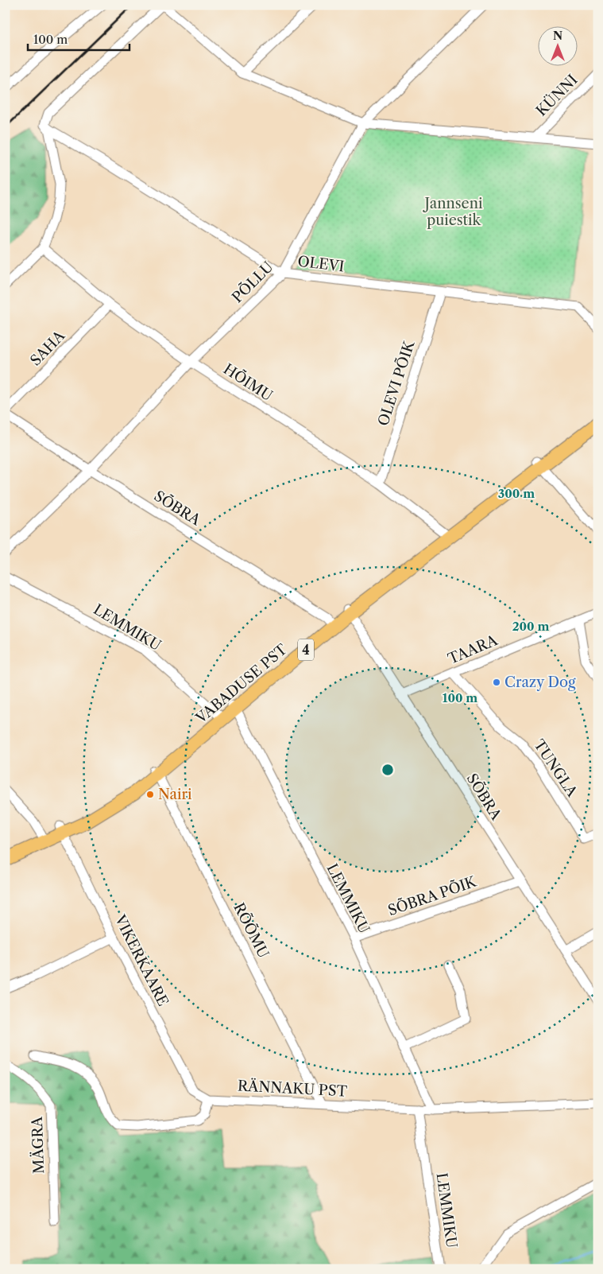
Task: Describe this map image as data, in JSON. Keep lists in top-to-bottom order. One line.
{"streets":{"highway":["4","VABADUSE PST"],"street":["KÜNNI","OLEVI","PÕLLU","SAHA","HÕIMU","OLEVI PÕIK","SÕBRA","LEMMIKU","TAARA","TUNGLA","SÕBRA PÕIK","RÕÕMU","VIKERKAARE","RÄNNAKU PST","MÄGRA"]},"crossings":[["OLEVI","PÕLLU"],["OLEVI","OLEVI PÕIK"],["PÕLLU","HÕIMU"],["PÕLLU","SÕBRA"],["SAHA","HÕIMU"],["HÕIMU","OLEVI PÕIK"],["HÕIMU","VABADUSE PST"],["SÕBRA","TAARA"],["SÕBRA","VABADUSE PST"],["SÕBRA","SÕBRA PÕIK"],["LEMMIKU","VABADUSE PST"],["LEMMIKU","SÕBRA PÕIK"],["LEMMIKU","RÄNNAKU PST"],["TAARA","TUNGLA"],["VABADUSE PST","RÕÕMU"],["VABADUSE PST","VIKERKAARE"],["RÕÕMU","RÄNNAKU PST"],["VIKERKAARE","RÄNNAKU PST"]],"parks":["Jannseni puiestik"],"places":["Crazy Dog","Nairi"],"scale_bar":"100 m","north":"top","rings":["300 m","200 m","100 m"]}
